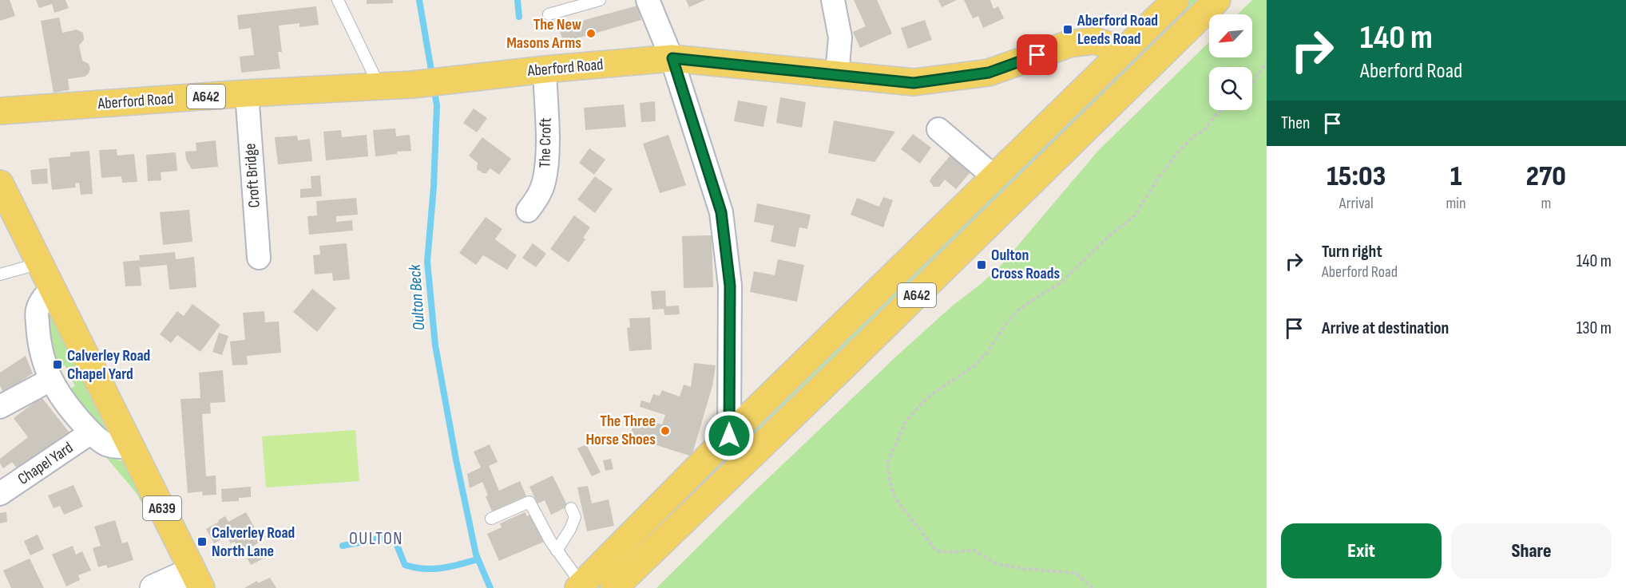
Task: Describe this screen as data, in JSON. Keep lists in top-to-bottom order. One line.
{"streets":{"main road":["Aberford Road","A642","A639"],"street":["The Croft","Croft Bridge","Chapel Yard"]},"crossings":[["Aberford Road","A642"],["Aberford Road","The Croft"],["Aberford Road","Croft Bridge"]],"districts":["OULTON"],"water":["Oulton Beck"],"places":{"transit":["Aberford Road Leeds Road","Oulton Cross Roads","Calverley Road Chapel Yard","Calverley Road North Lane"],"other":["The New Masons Arms","The Three Horse Shoes"]},"north":"bottom left","page":{"turn":["140 m","Aberford Road"],"then":"Then","eta":["15:03","Arrival","1","min","270","m"],"list":[{"name":"Turn right","note":"Aberford Road","value":"140 m"},{"name":"Arrive at destination","value":"130 m"}],"buttons":["Exit","Share"]}}
